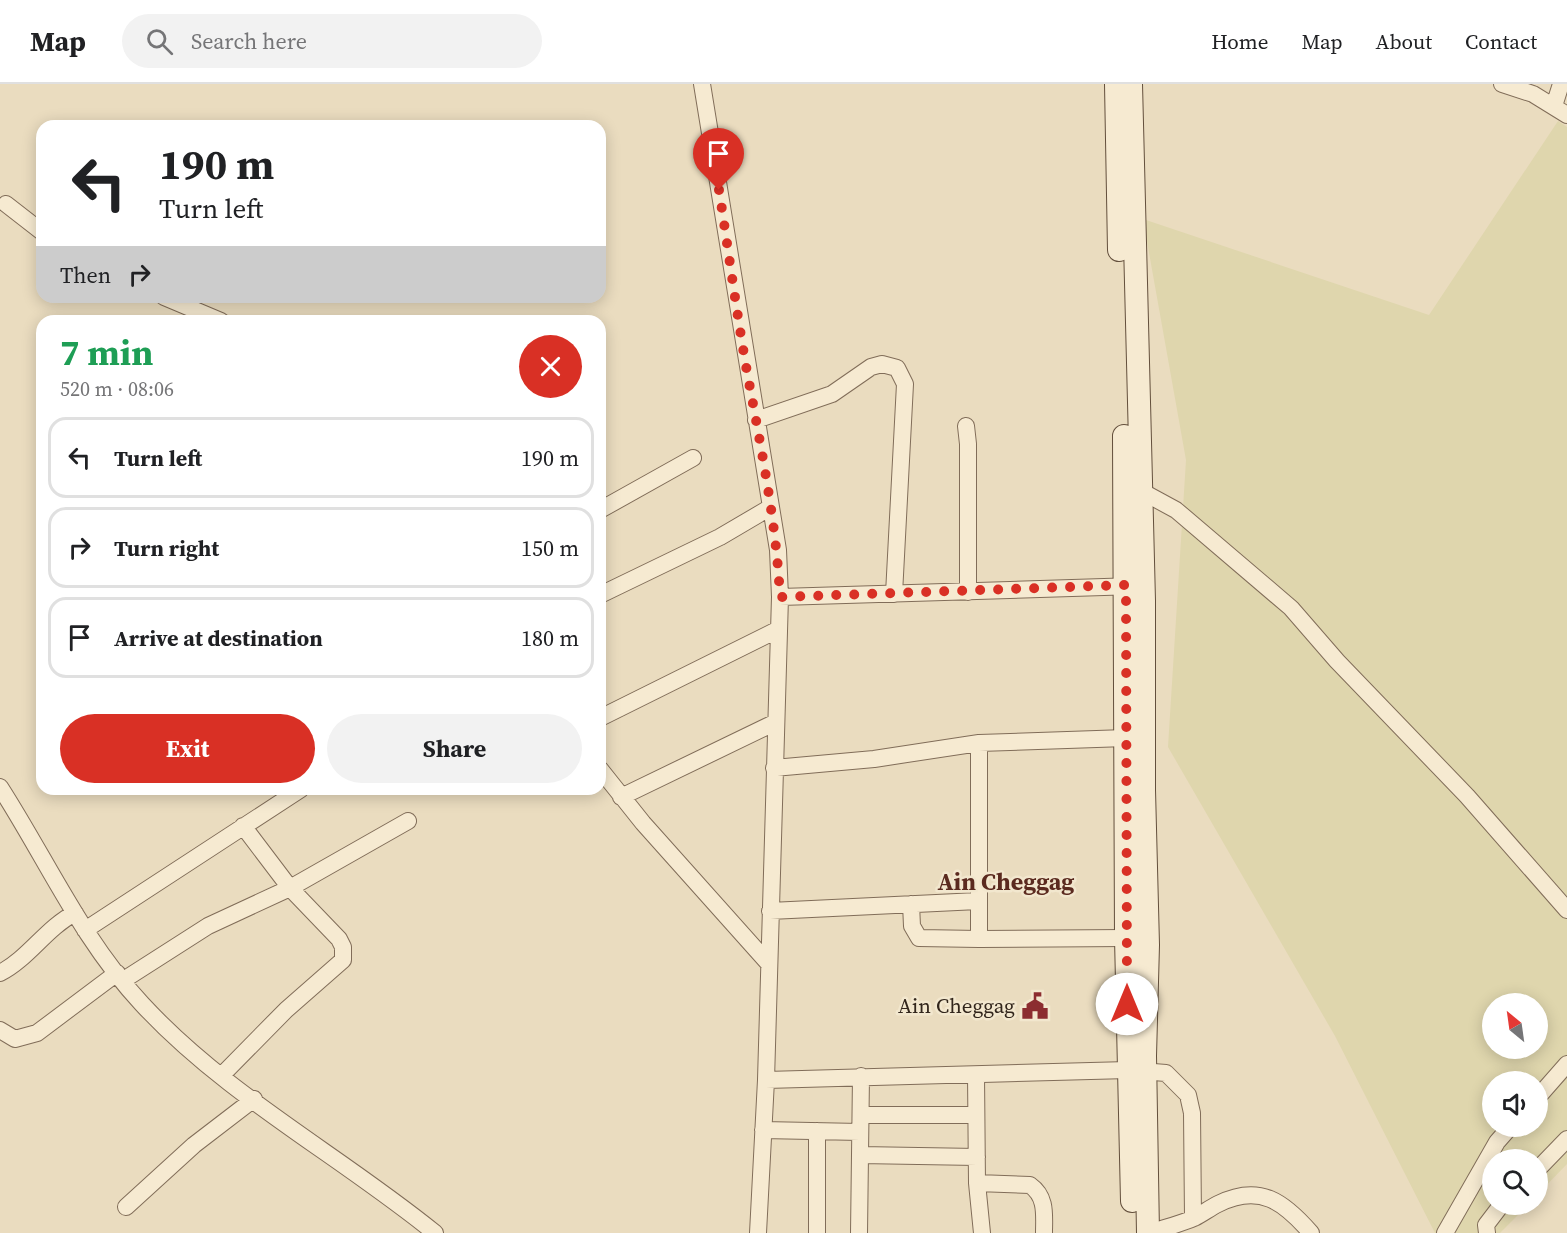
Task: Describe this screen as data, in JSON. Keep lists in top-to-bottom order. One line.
{"districts":["Ain Cheggag"],"places":{"public building":["Ain Cheggag"]},"north":"top left","page":{"header":"Map","search":"Search here","nav":["Home","Map","About","Contact"],"turn":["190 m","Turn left"],"then":"Then","heading":["7 min","520 m · 08:06"],"list":[{"name":"Turn left","value":"190 m"},{"name":"Turn right","value":"150 m"},{"name":"Arrive at destination","value":"180 m"}],"buttons":["Exit","Share"]}}
